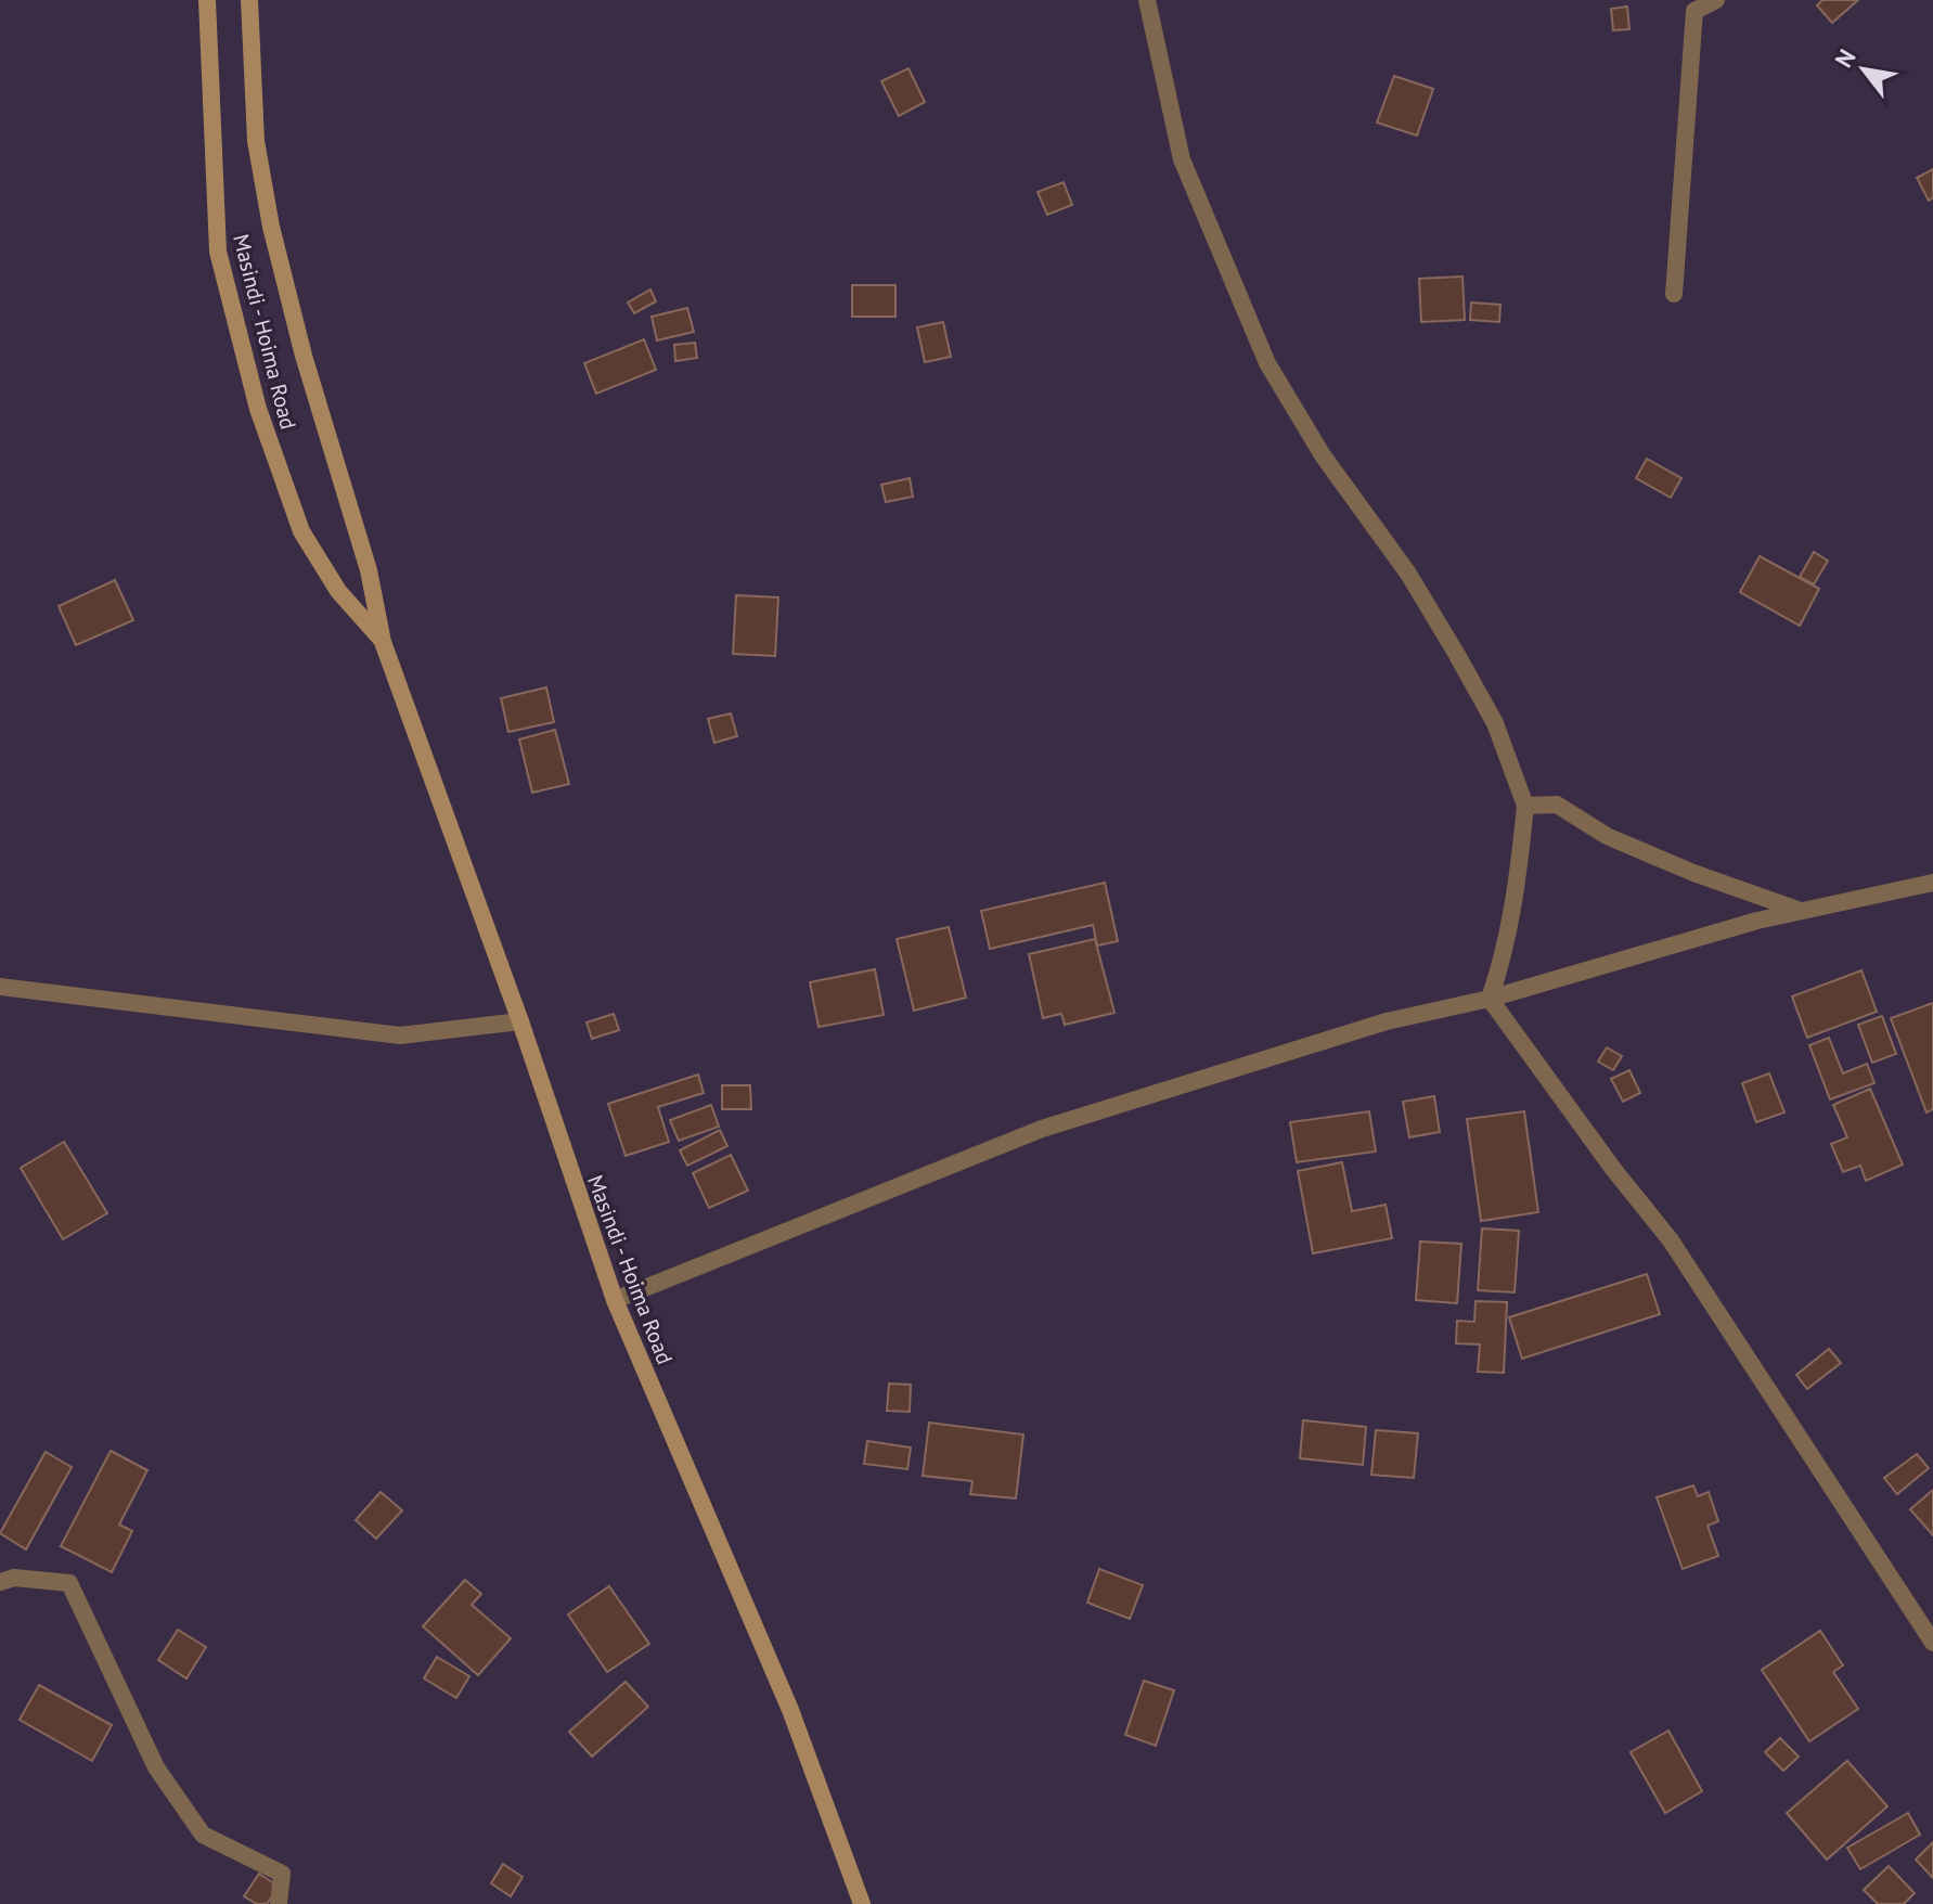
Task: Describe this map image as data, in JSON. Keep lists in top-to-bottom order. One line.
{"streets":{"main road":["Masindi - Hoima Road"]},"north":"top left"}
